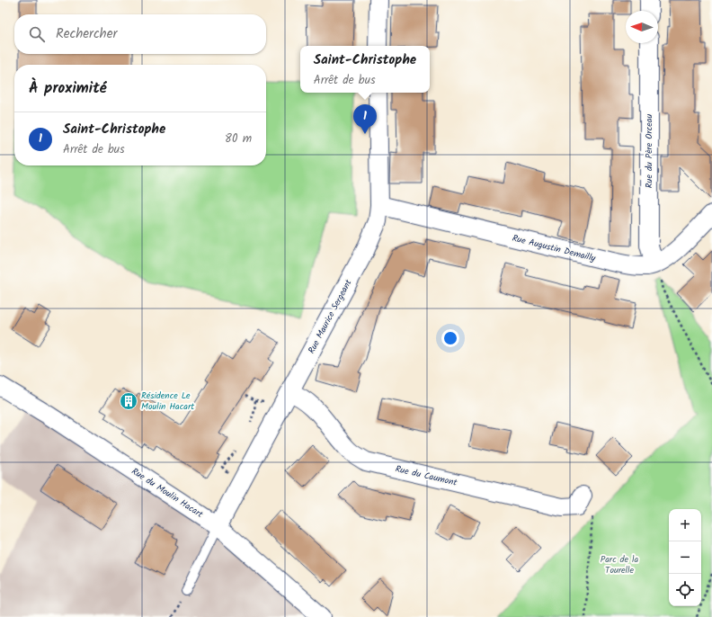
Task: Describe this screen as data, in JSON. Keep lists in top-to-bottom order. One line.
{"streets":{"street":["Rue du Père Orceau","Rue Augustin Demailly","Rue Maurice Sergeant","Rue du Caumont","Rue du Moulin Hacart"]},"crossings":[["Rue du Père Orceau","Rue Augustin Demailly"],["Rue Augustin Demailly","Rue Maurice Sergeant"],["Rue Maurice Sergeant","Rue du Caumont"],["Rue Maurice Sergeant","Rue du Moulin Hacart"]],"parks":["Parc de la Tourelle"],"places":{"building":["Résidence Le Moulin Hacart"]},"north":"left","page":{"search":"Rechercher","popup":["Saint-Christophe","Arrêt de bus"],"heading":"À proximité","pins":"1","list":[{"mark":"1","name":"Saint-Christophe","note":"Arrêt de bus","value":"80 m"}],"map_buttons":["+","−"]}}
